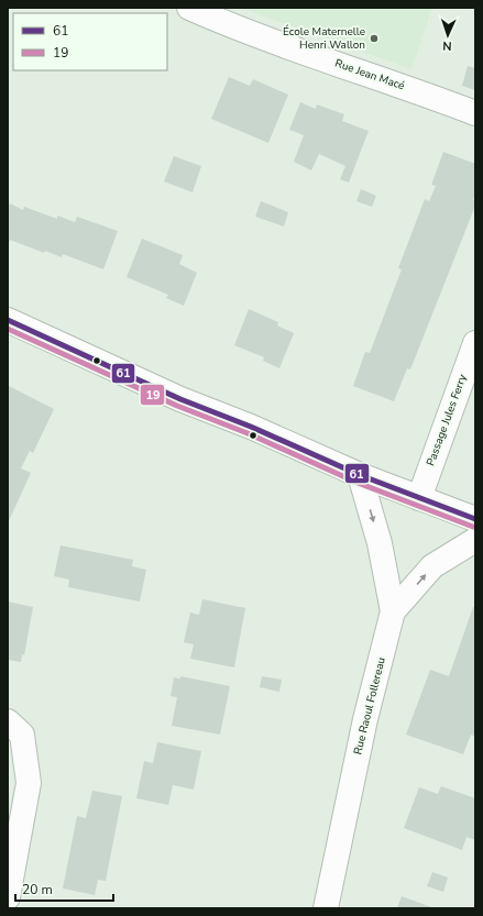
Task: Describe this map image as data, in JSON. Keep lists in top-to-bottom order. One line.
{"streets":{"street":["Rue Jean Macé","Passage Jules Ferry","Rue Raoul Follereau"]},"places":["École Maternelle Henri Wallon"],"lines":["transit line 61","transit line 19"],"legend":["61","19"],"scale_bar":"20 m","north":"bottom"}
